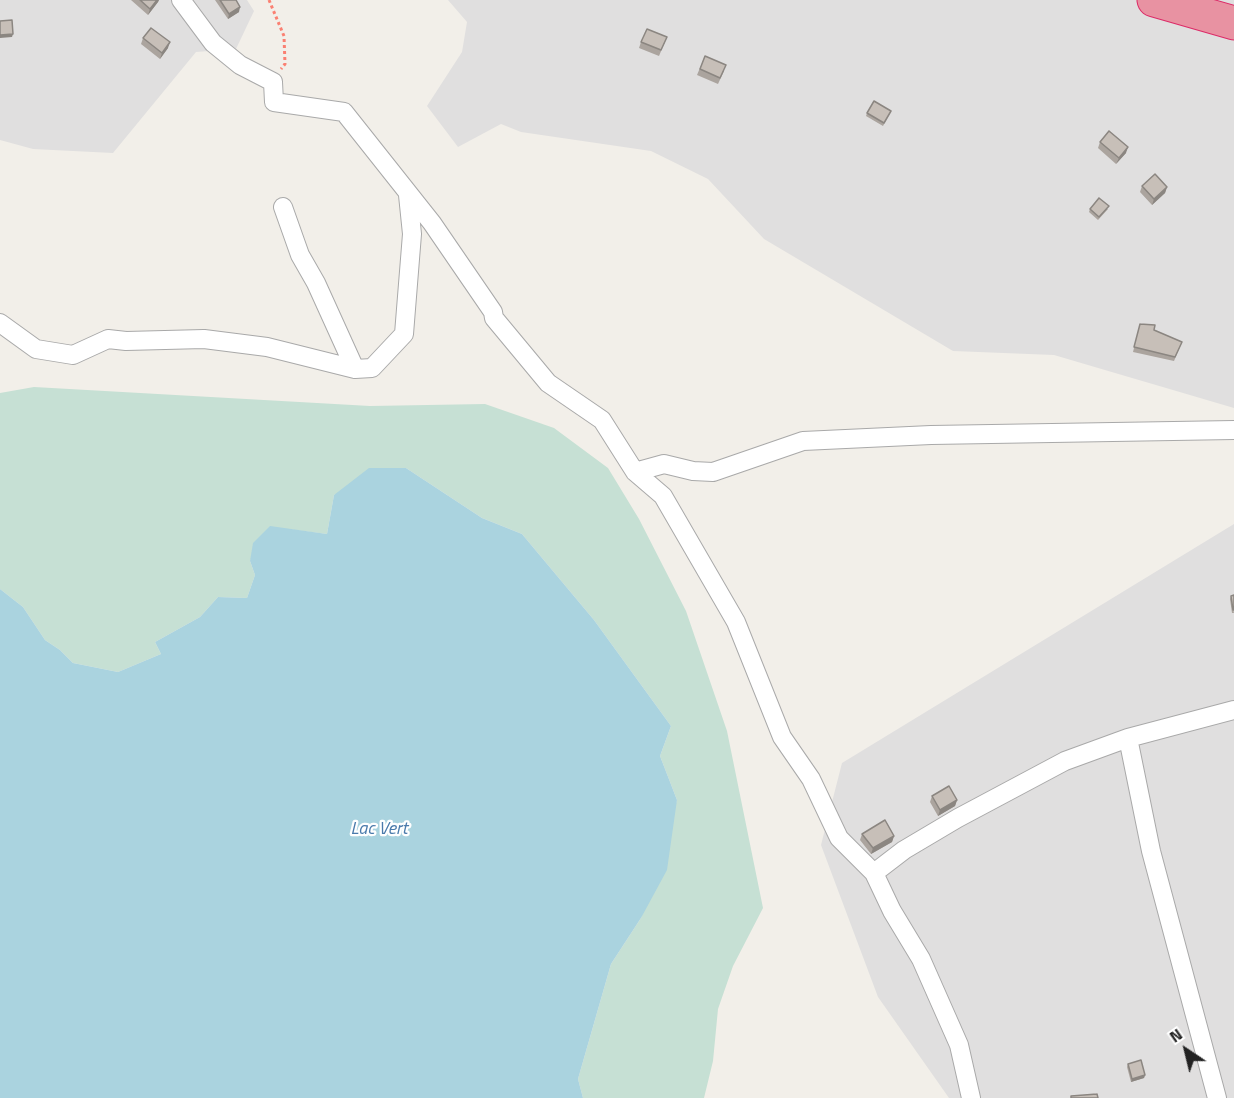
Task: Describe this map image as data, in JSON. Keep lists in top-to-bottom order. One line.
{"water":["Lac Vert"],"north":"top left"}
